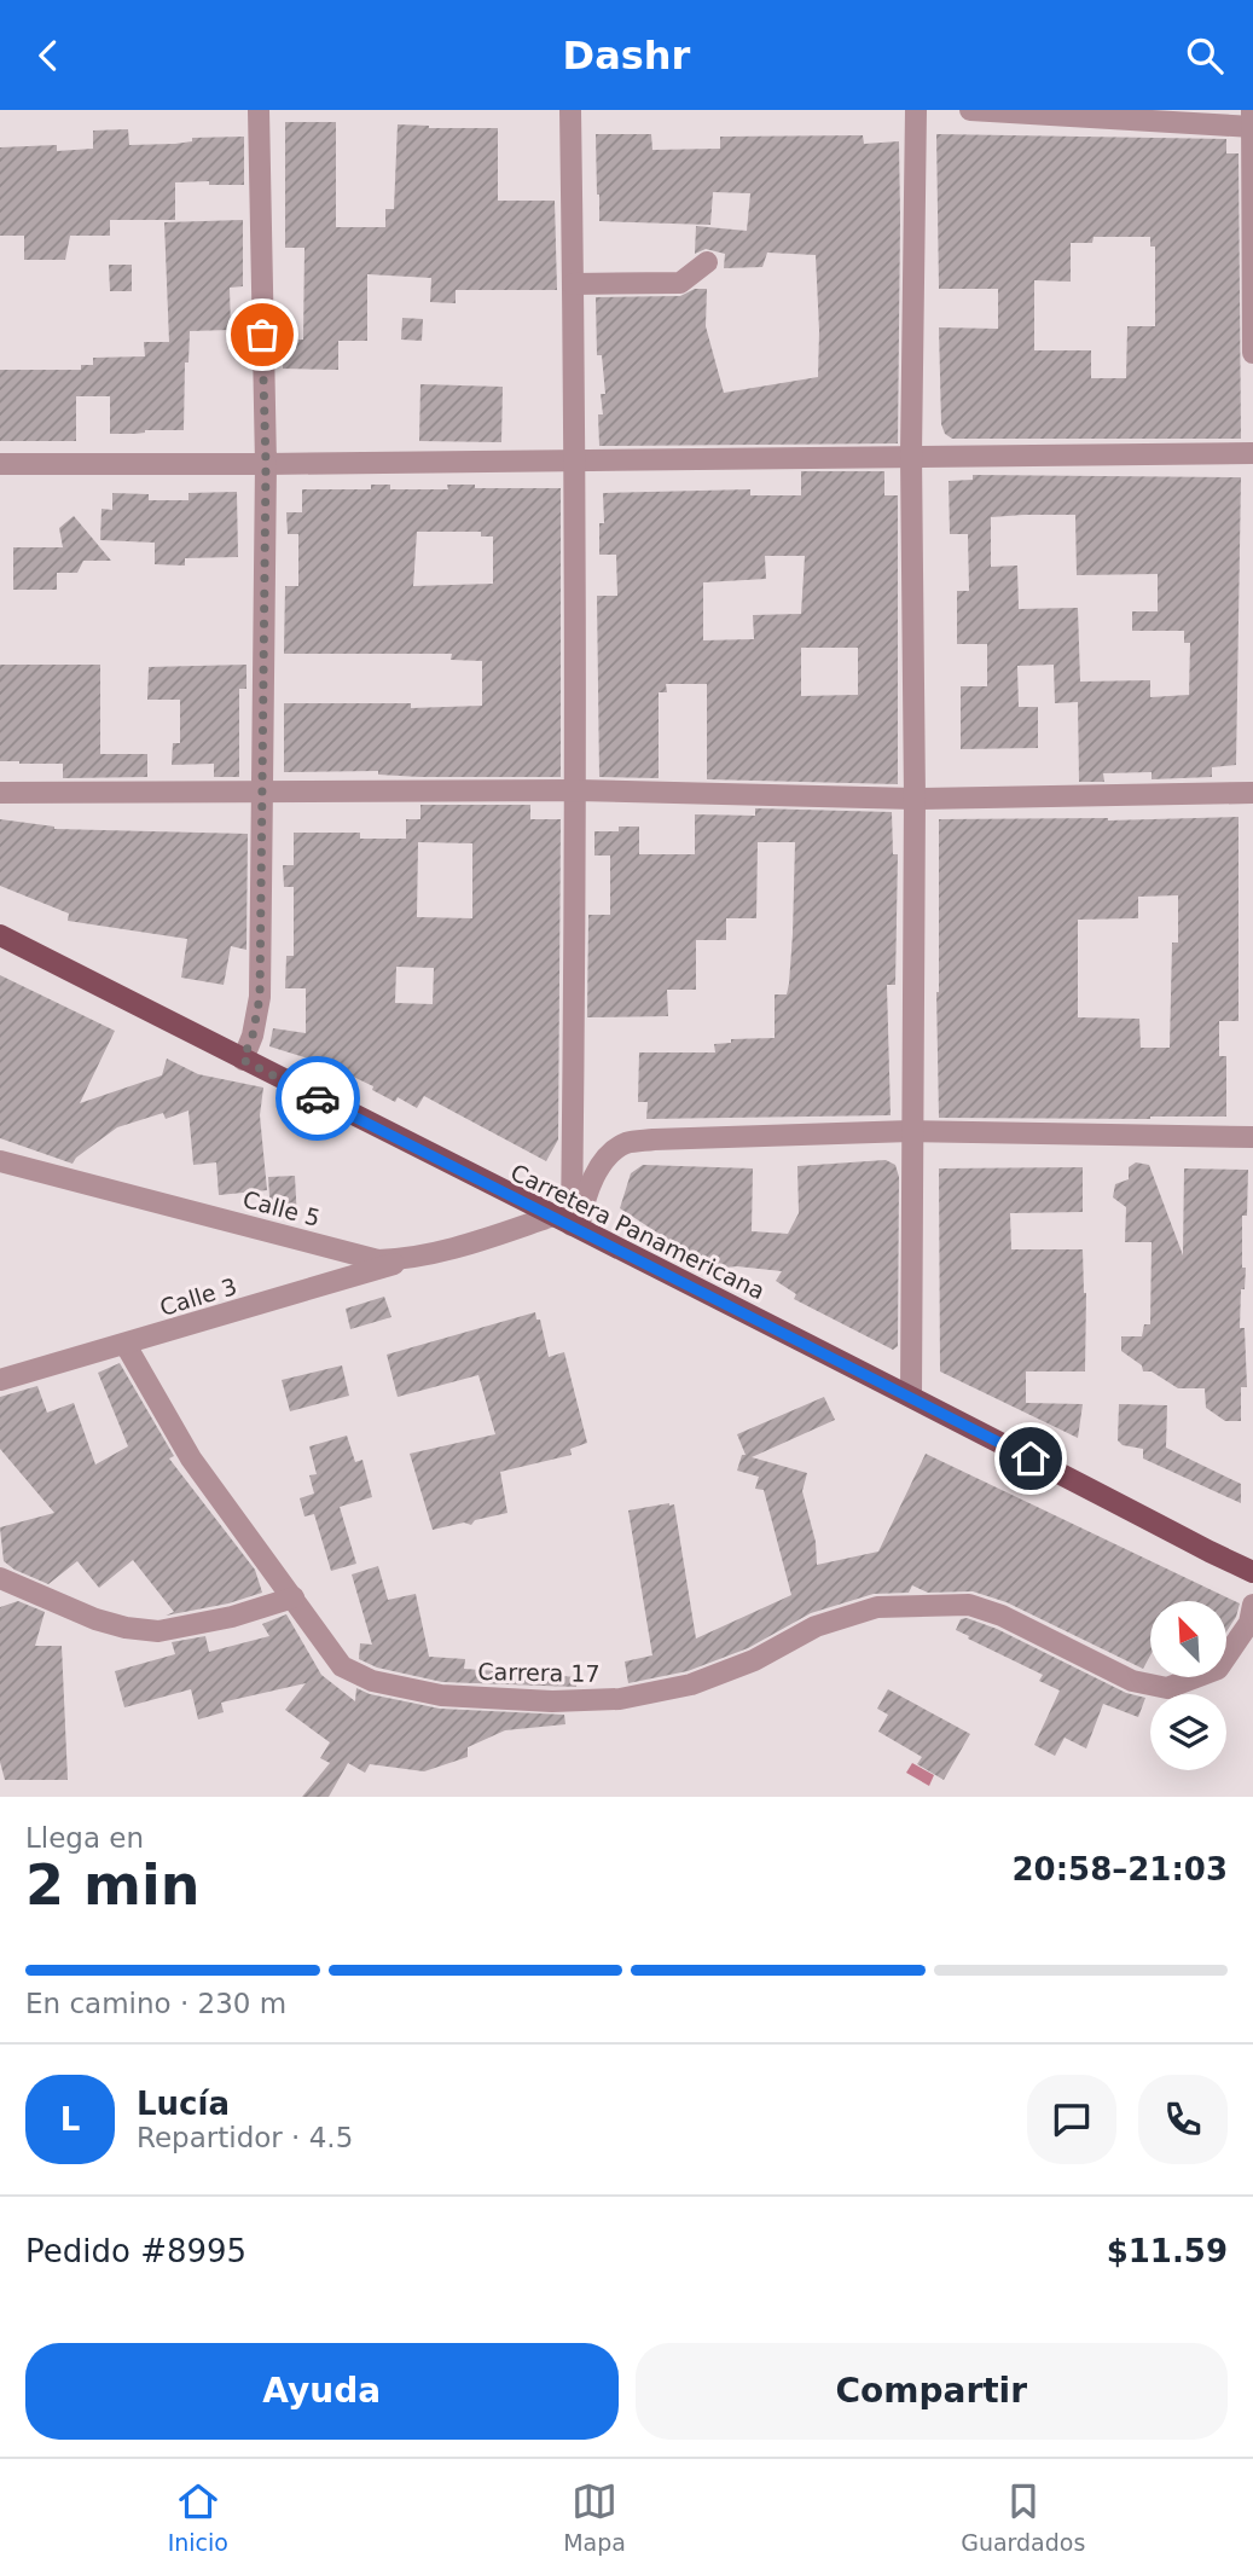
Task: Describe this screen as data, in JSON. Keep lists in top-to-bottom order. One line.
{"streets":{"main road":["Carretera Panamericana"],"street":["Calle 5","Calle 3","Carrera 17"]},"crossings":[["Calle 5","Carretera Panamericana"],["Calle 5","Calle 3"],["Calle 3","Carrera 17"]],"north":"top left","page":{"header":"Dashr","heading":["2 min","Llega en","20:58–21:03"],"panel":["Lucía","Repartidor · 4.5","Pedido #8995","$11.59"],"bar":"En camino · 230 m","round":"L","buttons":["Ayuda","Compartir"],"tabs":["Inicio","Mapa","Guardados"]}}
